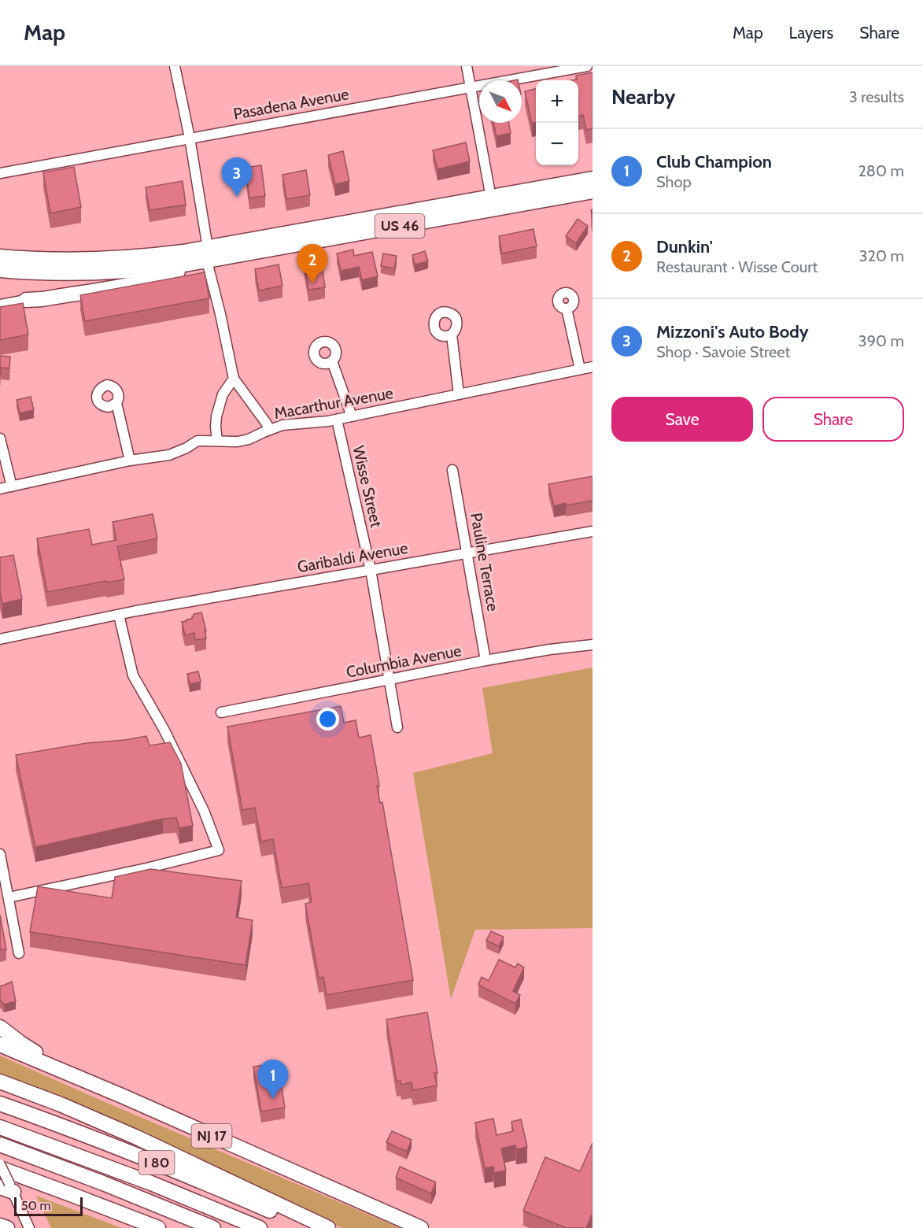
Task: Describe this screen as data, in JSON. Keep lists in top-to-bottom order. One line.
{"streets":{"highway":["US 46","NJ 17","I 80"],"street":["Pasadena Avenue","Macarthur Avenue","Wisse Street","Garibaldi Avenue","Pauline Terrace","Columbia Avenue"]},"crossings":[["Macarthur Avenue","Wisse Street"],["Wisse Street","Garibaldi Avenue"],["Wisse Street","Columbia Avenue"],["Garibaldi Avenue","Pauline Terrace"],["Pauline Terrace","Columbia Avenue"]],"scale_bar":"50 m","north":"bottom right","page":{"header":"Map","nav":["Map","Layers","Share"],"heading":["Nearby","3 results"],"map_buttons":["+","−"],"list":[{"mark":"1","name":"Club Champion","note":"Shop","value":"280 m"},{"mark":"2","name":"Dunkin'","note":"Restaurant · Wisse Court","value":"320 m"},{"mark":"3","name":"Mizzoni's Auto Body","note":"Shop · Savoie Street","value":"390 m"}],"pins":["3","2","1"],"buttons":["Save","Share"],"scale":"50 m"}}
